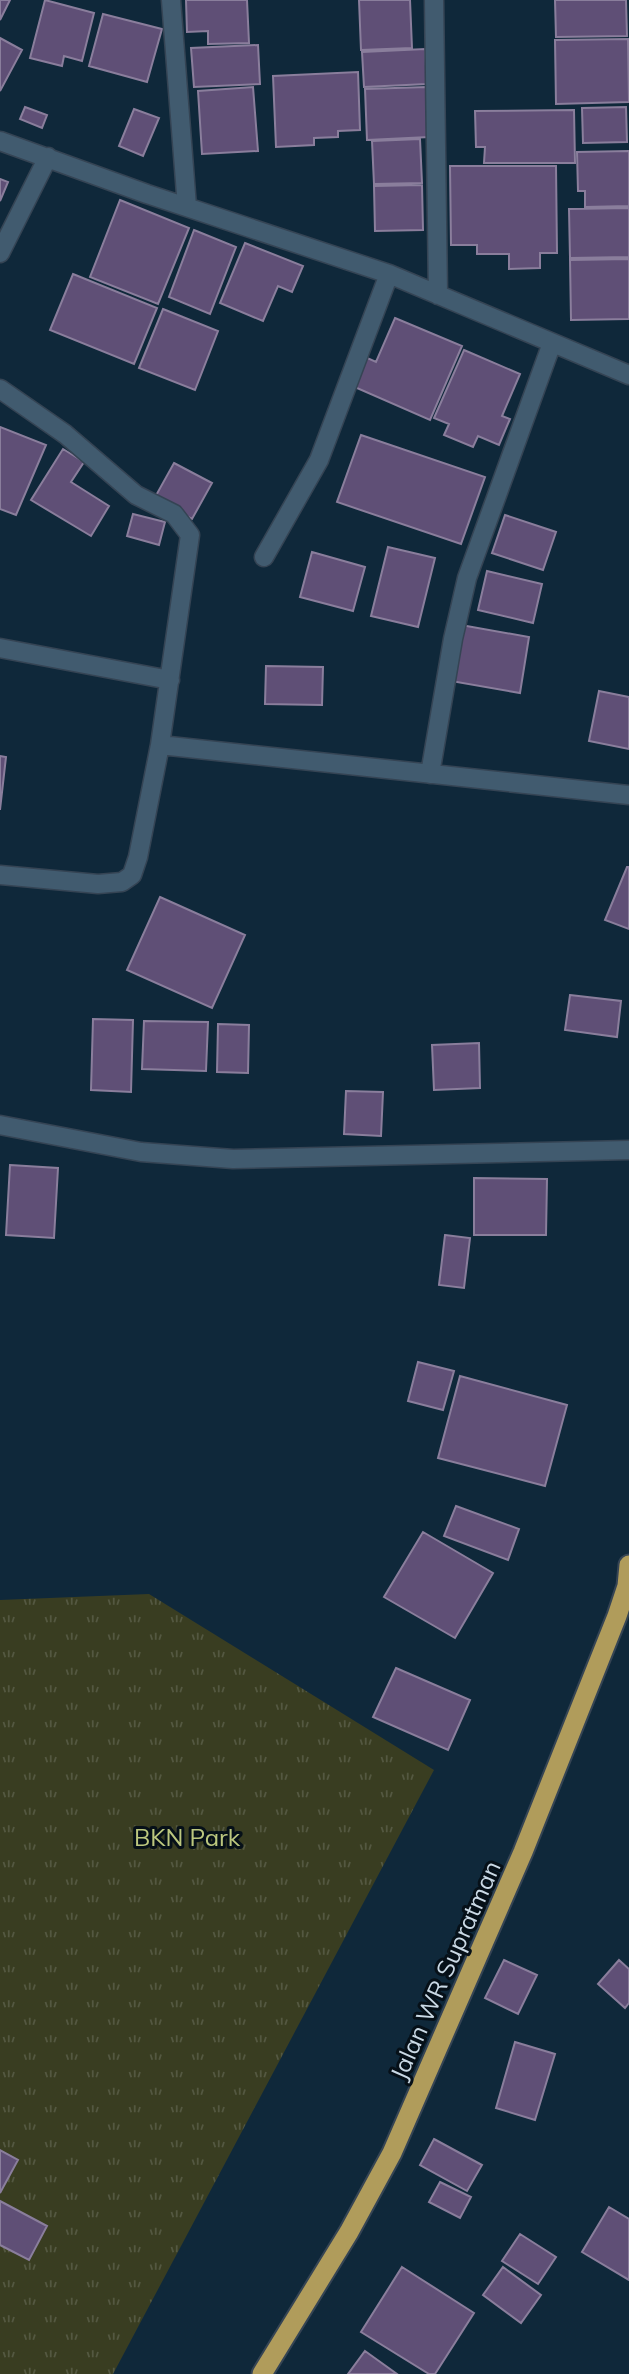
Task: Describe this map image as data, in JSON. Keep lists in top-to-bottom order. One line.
{"streets":{"highway":["Jalan WR Supratman"]},"parks":["BKN Park"]}
